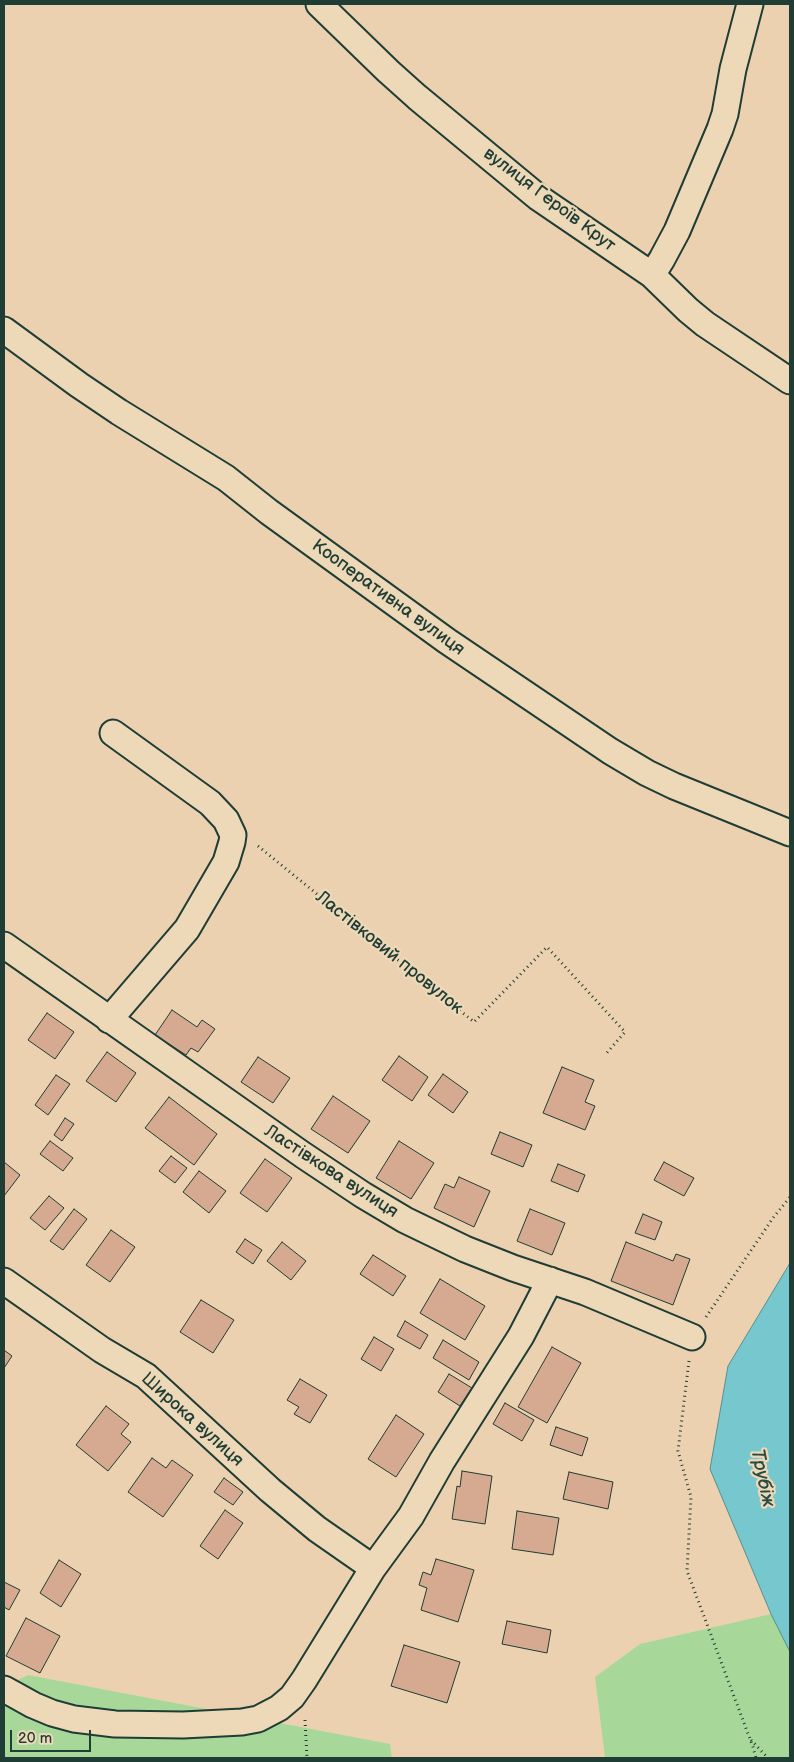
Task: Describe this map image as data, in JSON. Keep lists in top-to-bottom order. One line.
{"streets":{"street":["вулиця Героїв Крут","Кооперативна вулиця","Ластівкова вулиця","Широка вулиця"],"path":["Ластівковий провулок"]},"water":["Трубіж"],"scale_bar":"20 m"}
